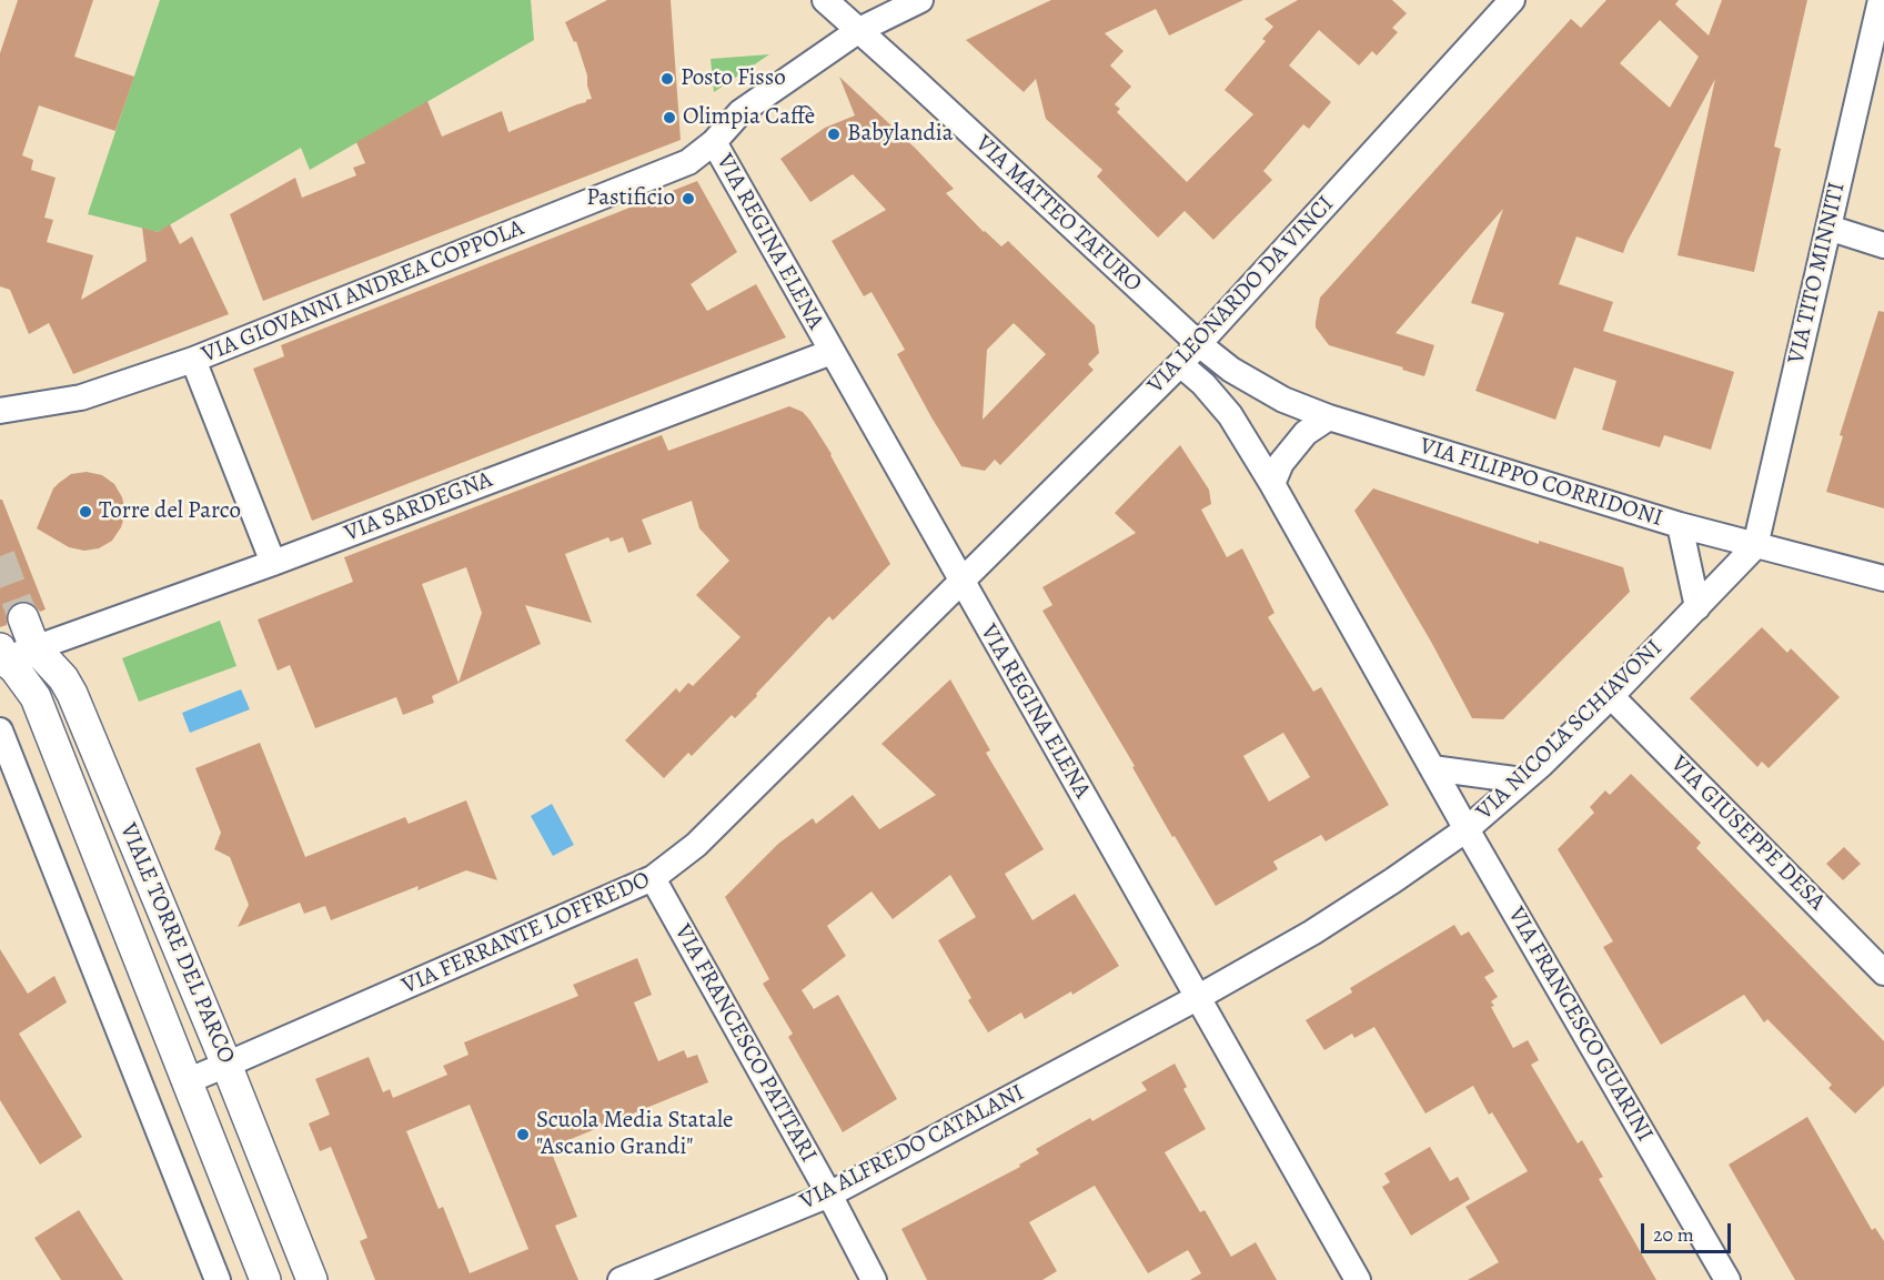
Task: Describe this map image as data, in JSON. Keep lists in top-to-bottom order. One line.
{"streets":{"street":["VIA MATTEO TAFURO","VIA REGINA ELENA","VIA TITO MINNITI","VIA GIOVANNI ANDREA COPPOLA","VIA LEONARDO DA VINCI","VIA FILIPPO CORRIDONI","VIA SARDEGNA","VIA NICOLA SCHIAVONI","VIA GIUSEPPE DESA","VIA FERRANTE LOFFREDO","VIALE TORRE DEL PARCO","VIA FRANCESCO GUARINI","VIA FRANCESCO PATITARI","VIA ALFREDO CATALANI"]},"crossings":[["VIA MATTEO TAFURO","VIA GIOVANNI ANDREA COPPOLA"],["VIA MATTEO TAFURO","VIA LEONARDO DA VINCI"],["VIA MATTEO TAFURO","VIA FILIPPO CORRIDONI"],["VIA REGINA ELENA","VIA GIOVANNI ANDREA COPPOLA"],["VIA REGINA ELENA","VIA LEONARDO DA VINCI"],["VIA REGINA ELENA","VIA SARDEGNA"],["VIA REGINA ELENA","VIA NICOLA SCHIAVONI"],["VIA REGINA ELENA","VIA FERRANTE LOFFREDO"],["VIA REGINA ELENA","VIA ALFREDO CATALANI"],["VIA TITO MINNITI","VIA FILIPPO CORRIDONI"],["VIA TITO MINNITI","VIA NICOLA SCHIAVONI"],["VIA LEONARDO DA VINCI","VIA FERRANTE LOFFREDO"],["VIA LEONARDO DA VINCI","VIA FRANCESCO GUARINI"],["VIA FILIPPO CORRIDONI","VIA NICOLA SCHIAVONI"],["VIA SARDEGNA","VIALE TORRE DEL PARCO"],["VIA NICOLA SCHIAVONI","VIA GIUSEPPE DESA"],["VIA NICOLA SCHIAVONI","VIA FRANCESCO GUARINI"],["VIA NICOLA SCHIAVONI","VIA ALFREDO CATALANI"],["VIA FERRANTE LOFFREDO","VIALE TORRE DEL PARCO"],["VIA FERRANTE LOFFREDO","VIA FRANCESCO PATITARI"],["VIA FRANCESCO PATITARI","VIA ALFREDO CATALANI"]],"places":["Posto Fisso","Olimpia Caffè","Babylandia","Pastificio","Torre del Parco","Scuola Media Statale \"Ascanio Grandi\""],"scale_bar":"20 m"}
